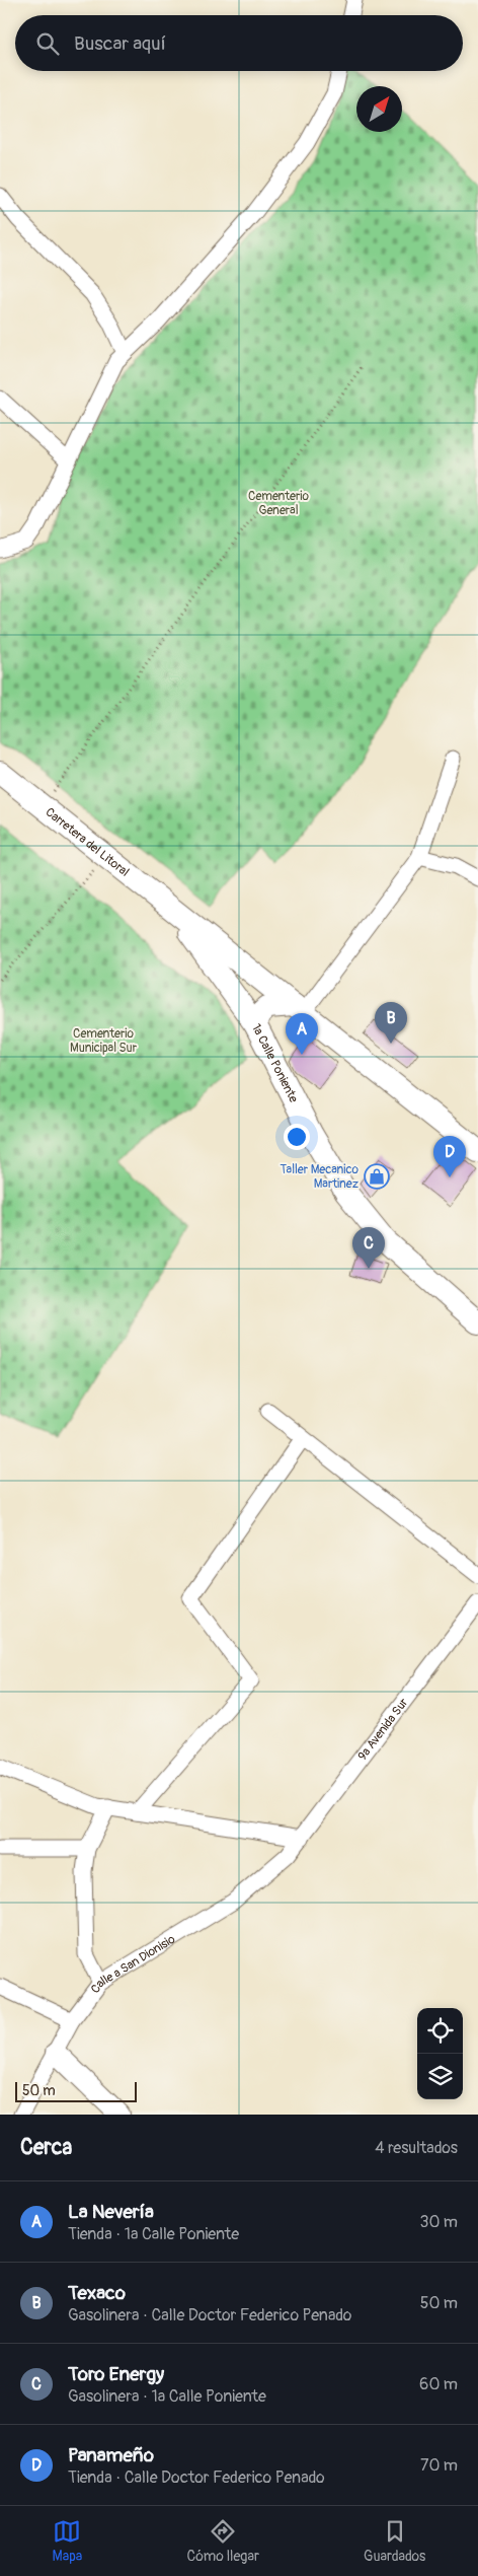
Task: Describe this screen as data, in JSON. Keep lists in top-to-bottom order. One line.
{"streets":{"main road":["Carretera del Litoral","1a Calle Poniente"],"street":["9a Avenida Sur","Calle a San Dionisio"]},"crossings":[["Carretera del Litoral","1a Calle Poniente"],["9a Avenida Sur","Calle a San Dionisio"]],"parks":["Cementerio General","Cementerio Municipal Sur"],"places":{"shop":["Taller Mecanico Martinez"]},"scale_bar":"50 m","north":"top right","page":{"search":"Buscar aquí","pins":["B","A","D","C"],"scale":"50 m","heading":["Cerca","4 resultados"],"list":[{"mark":"A","name":"La Nevería","note":"Tienda · 1a Calle Poniente","value":"30 m"},{"mark":"B","name":"Texaco","note":"Gasolinera · Calle Doctor Federico Penado","value":"50 m"},{"mark":"C","name":"Toro Energy","note":"Gasolinera · 1a Calle Poniente","value":"60 m"},{"mark":"D","name":"Panameño","note":"Tienda · Calle Doctor Federico Penado","value":"70 m"}],"nav":["Mapa","Cómo llegar","Guardados"]}}
